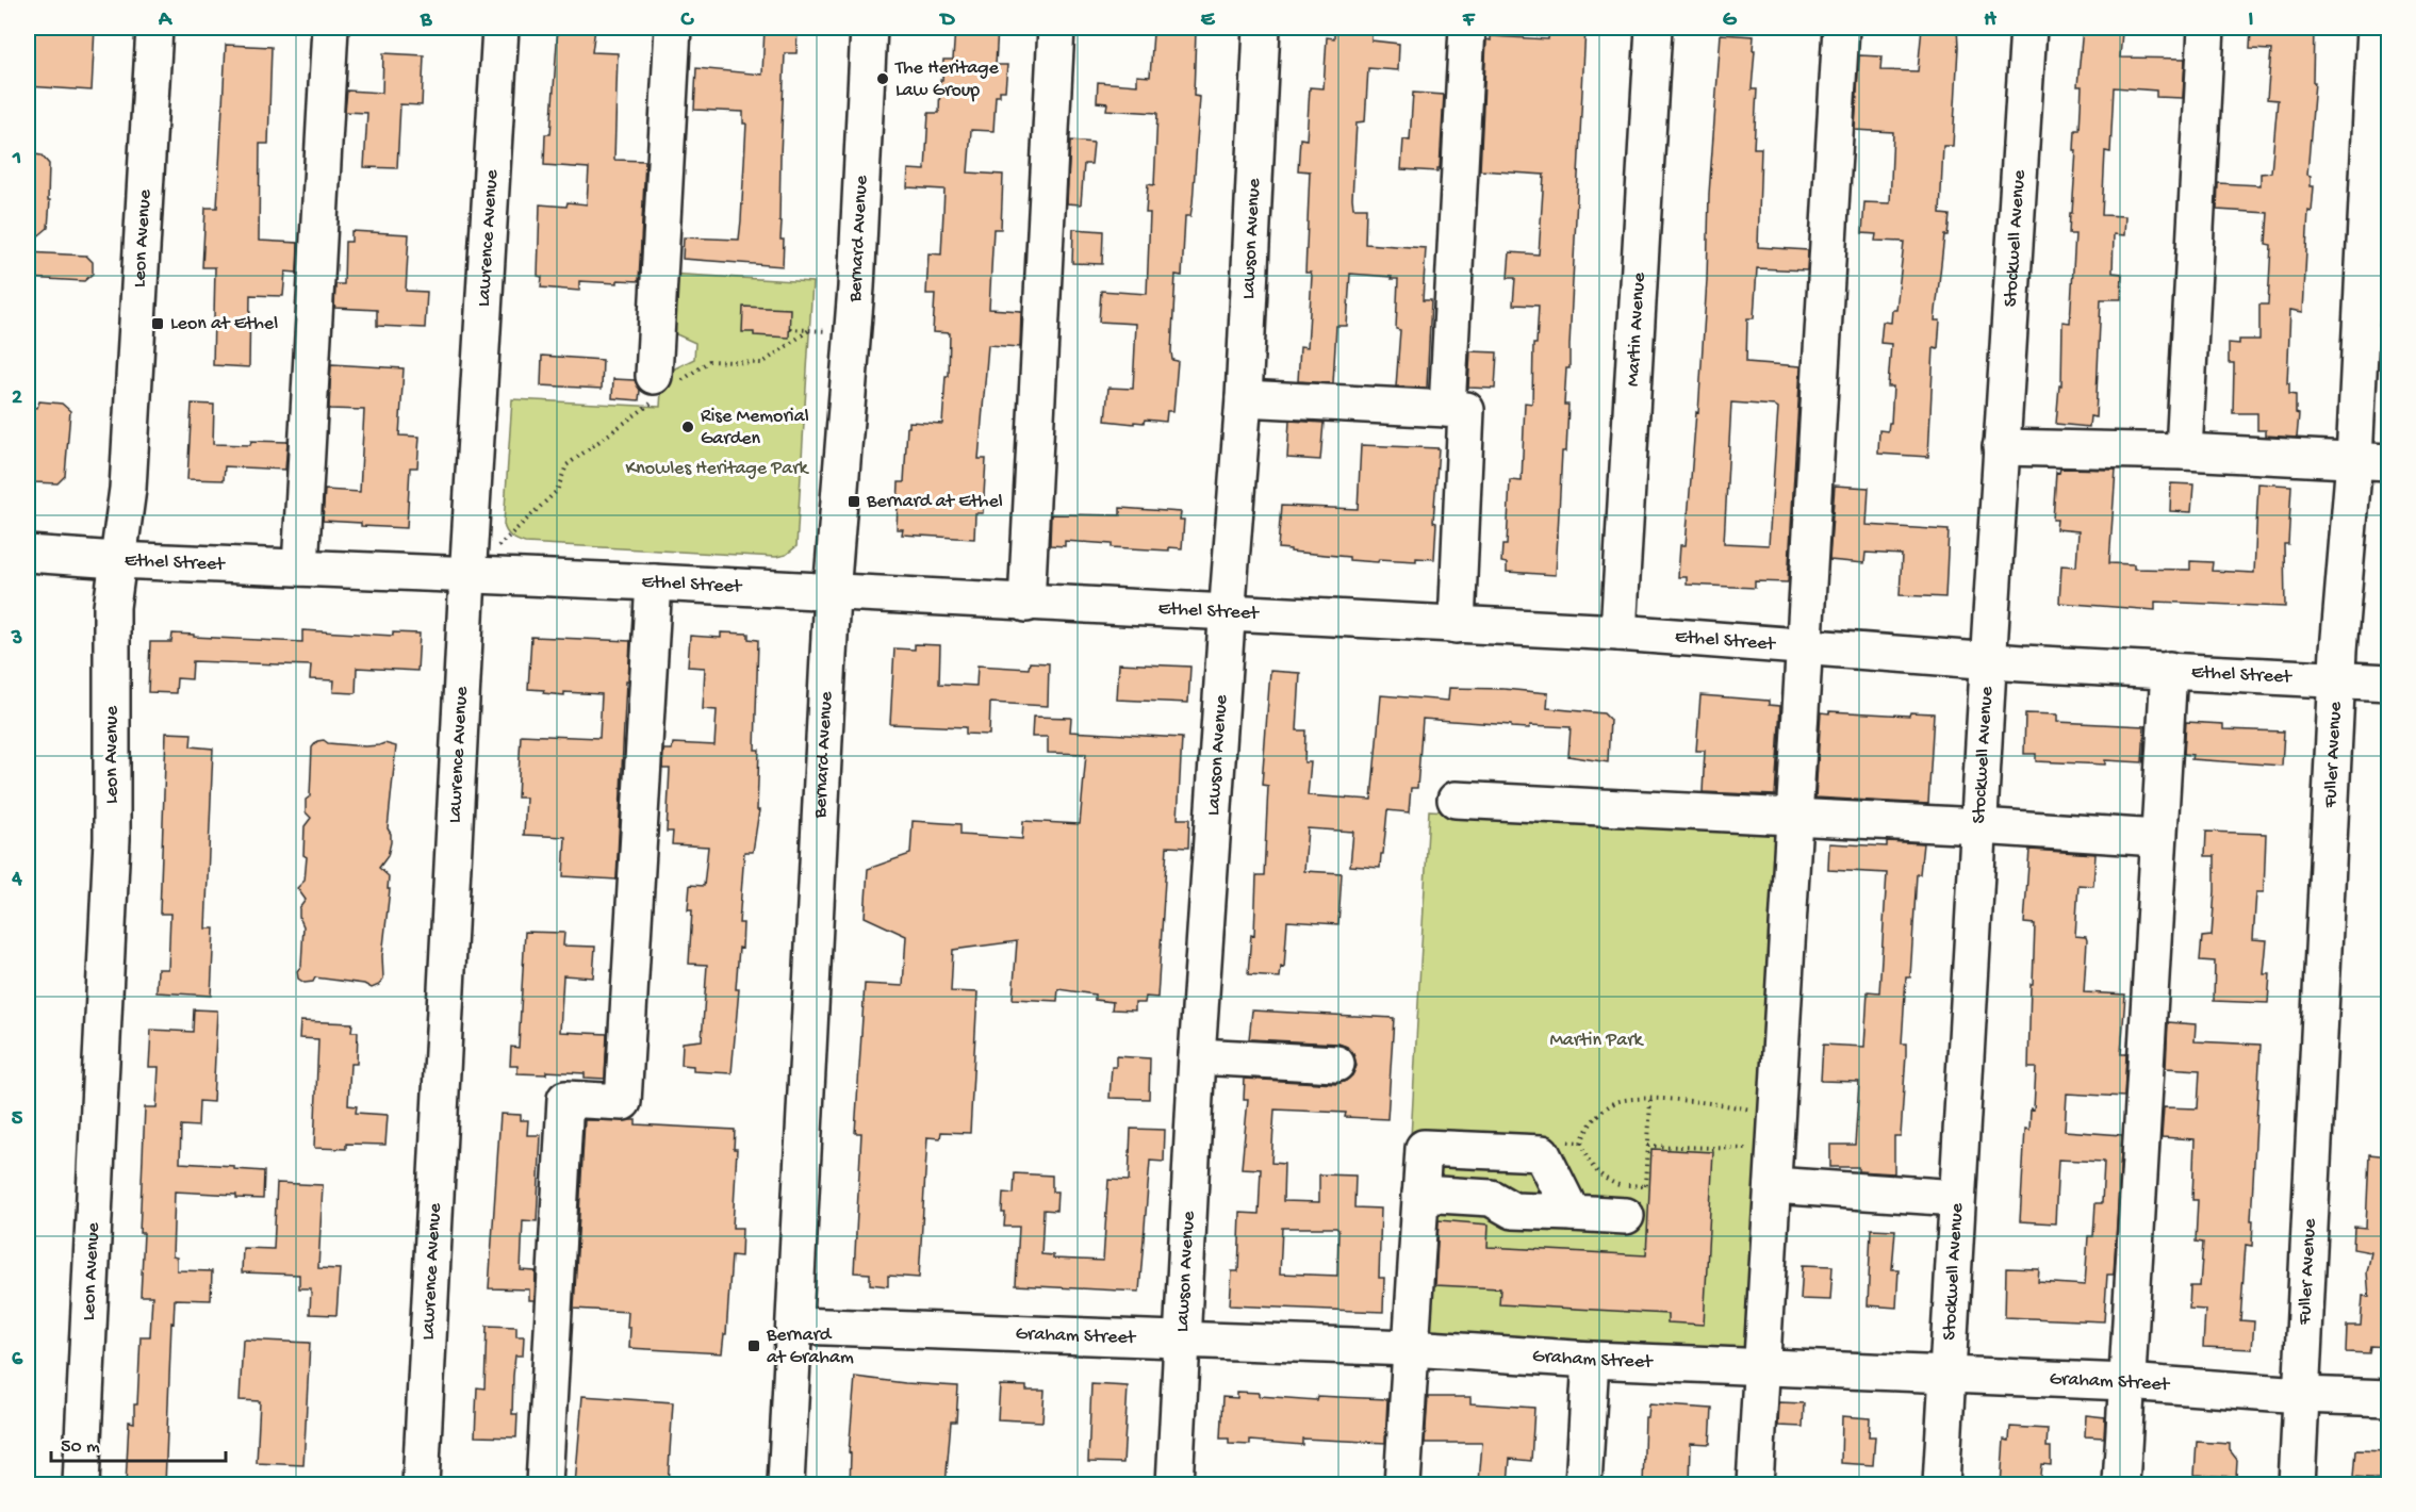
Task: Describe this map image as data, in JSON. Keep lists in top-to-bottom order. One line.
{"streets":{"street":["Leon Avenue","Lawrence Avenue","Bernard Avenue","Lawson Avenue","Stockwell Avenue","Martin Avenue","Ethel Street","Fuller Avenue","Graham Street"]},"crossings":[["Leon Avenue","Ethel Street"],["Lawrence Avenue","Ethel Street"],["Bernard Avenue","Ethel Street"],["Bernard Avenue","Graham Street"],["Lawson Avenue","Ethel Street"],["Lawson Avenue","Graham Street"],["Stockwell Avenue","Ethel Street"],["Stockwell Avenue","Graham Street"],["Martin Avenue","Ethel Street"],["Ethel Street","Fuller Avenue"],["Fuller Avenue","Graham Street"]],"parks":["Knowles Heritage Park","Martin Park"],"places":{"other":["The Heritage Law Group","Rise Memorial Garden"],"transit":["Leon at Ethel","Bernard at Ethel","Bernard at Graham"]},"scale_bar":"50 m","grid":{"columns":["A","B","C","D","E","F","G","H","I"],"rows":["1","2","3","4","5","6"]}}
